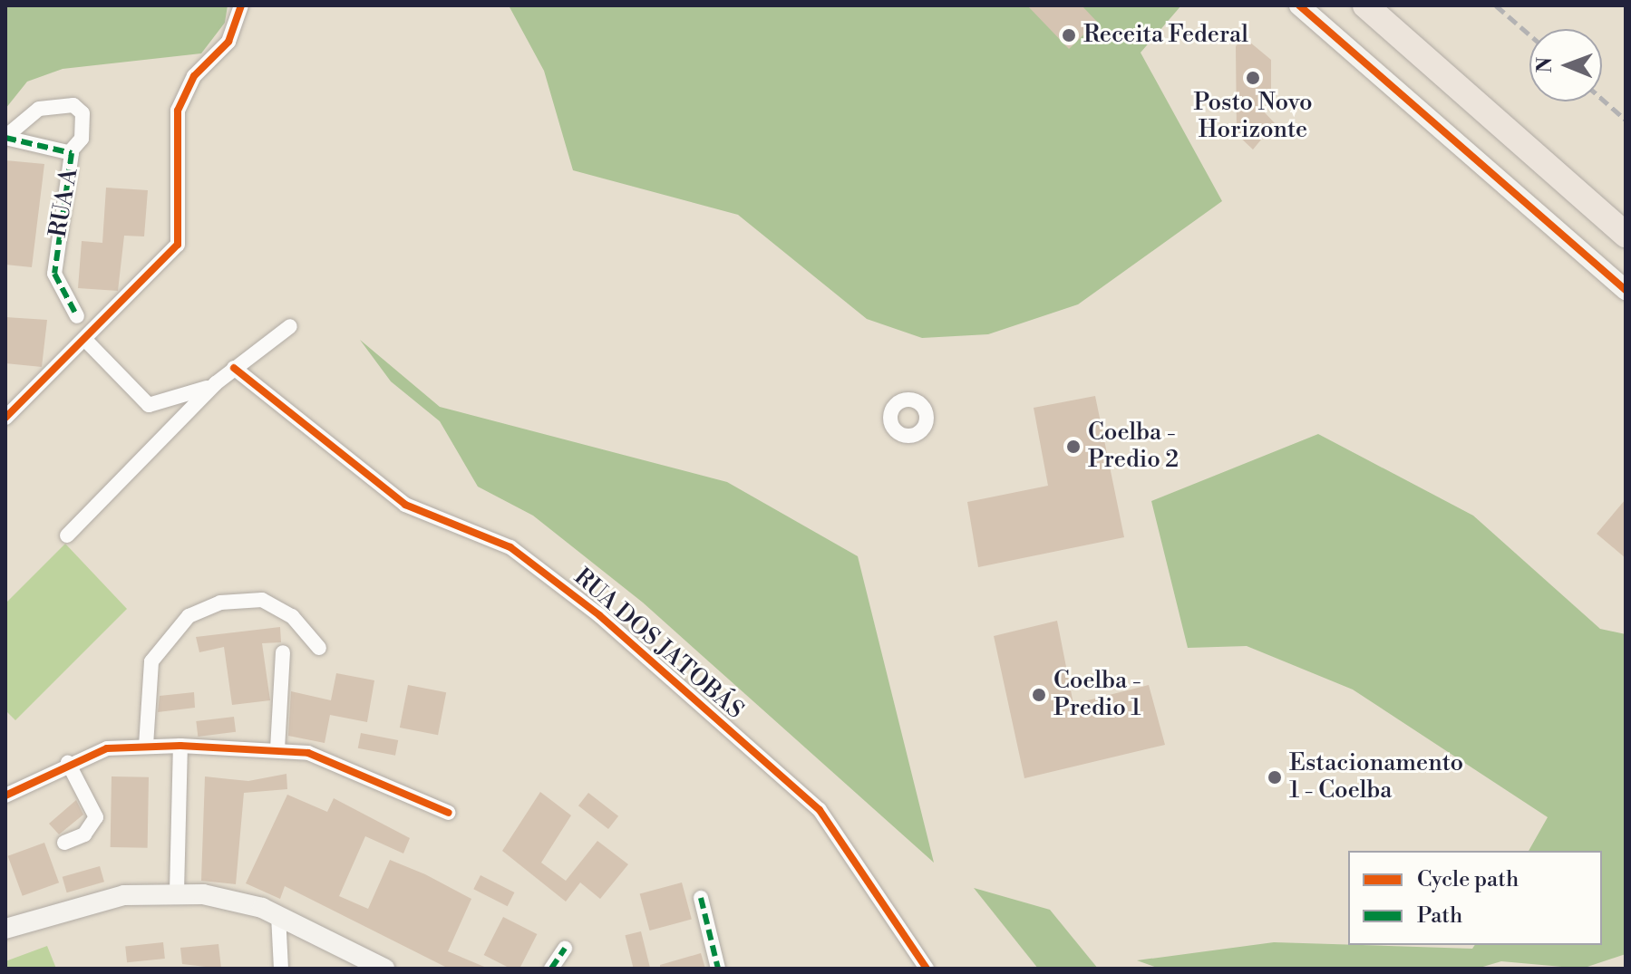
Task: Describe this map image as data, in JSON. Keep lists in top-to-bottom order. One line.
{"streets":{"street":["RUA A","RUA DOS JATOBÁS"]},"places":["Receita Federal","Posto Novo Horizonte","Coelba - Predio 2","Coelba - Predio 1","Estacionamento 1 - Coelba"],"legend":["Cycle path","Path"],"north":"left"}
